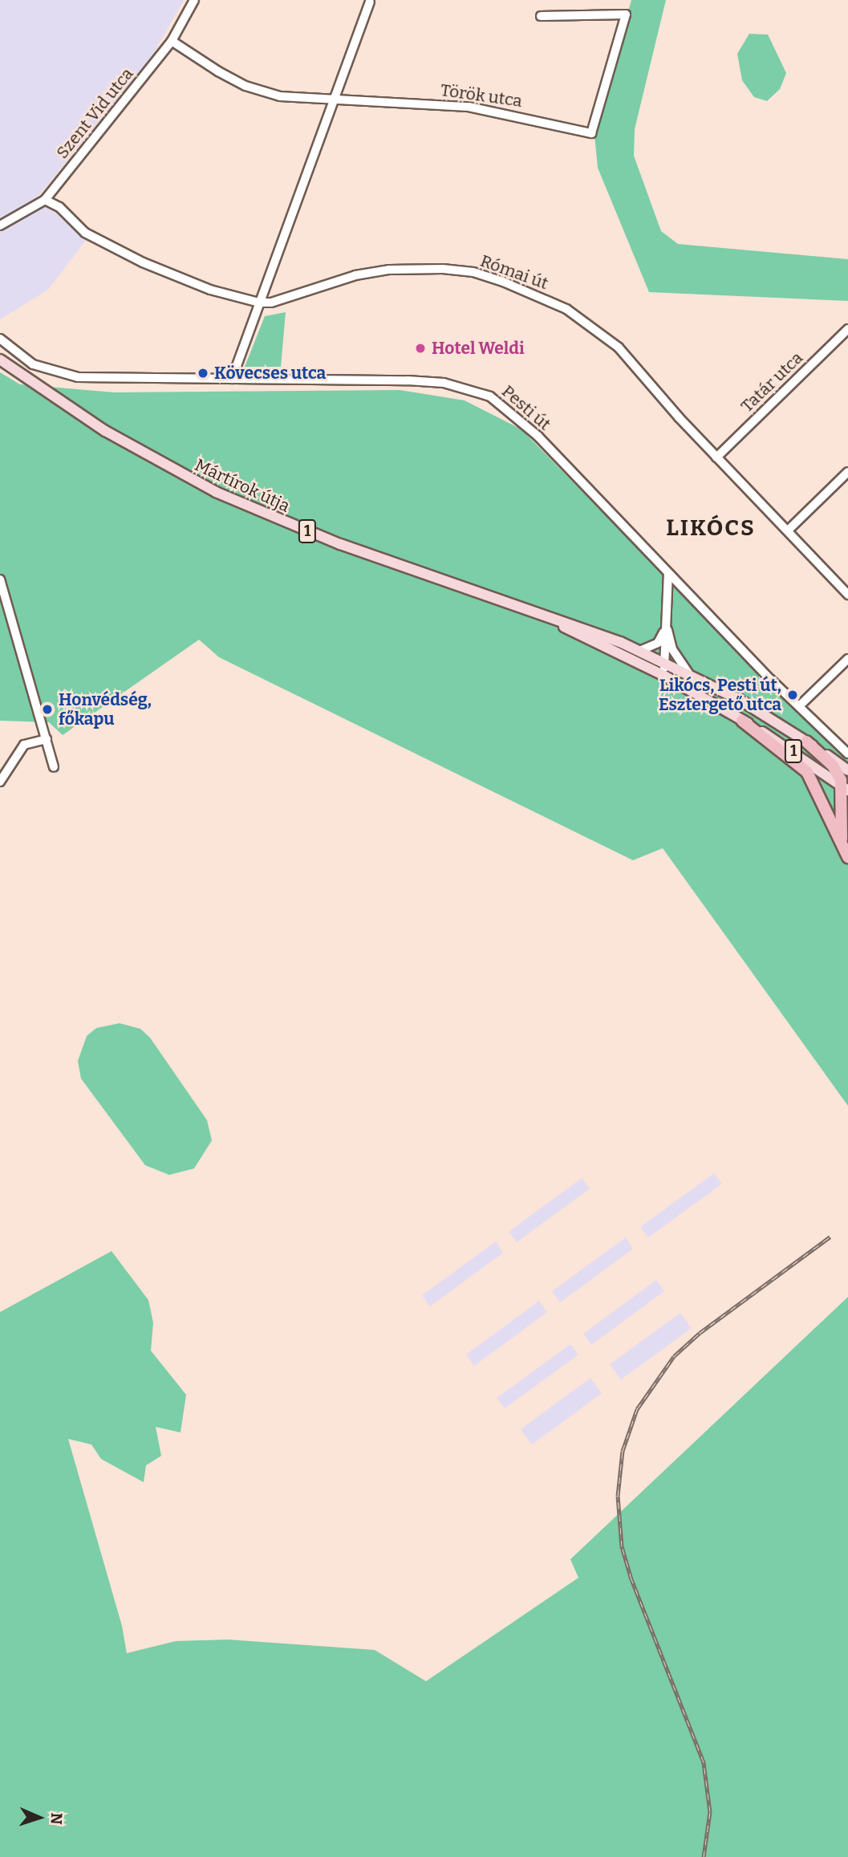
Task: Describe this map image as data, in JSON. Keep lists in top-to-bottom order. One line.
{"streets":{"main road":["Mártírok útja","1"],"street":["Török utca","Szent Vid utca","Római út","Tatár utca","Pesti út"]},"crossings":[["Török utca","Szent Vid utca"],["Szent Vid utca","Római út"],["Római út","Tatár utca"],["Mártírok útja","1"]],"districts":["LIKÓCS"],"places":["Hotel Weldi","Kövecses utca","Likócs, Pesti út, Esztergető utca","Honvédség, főkapu"],"north":"right"}
